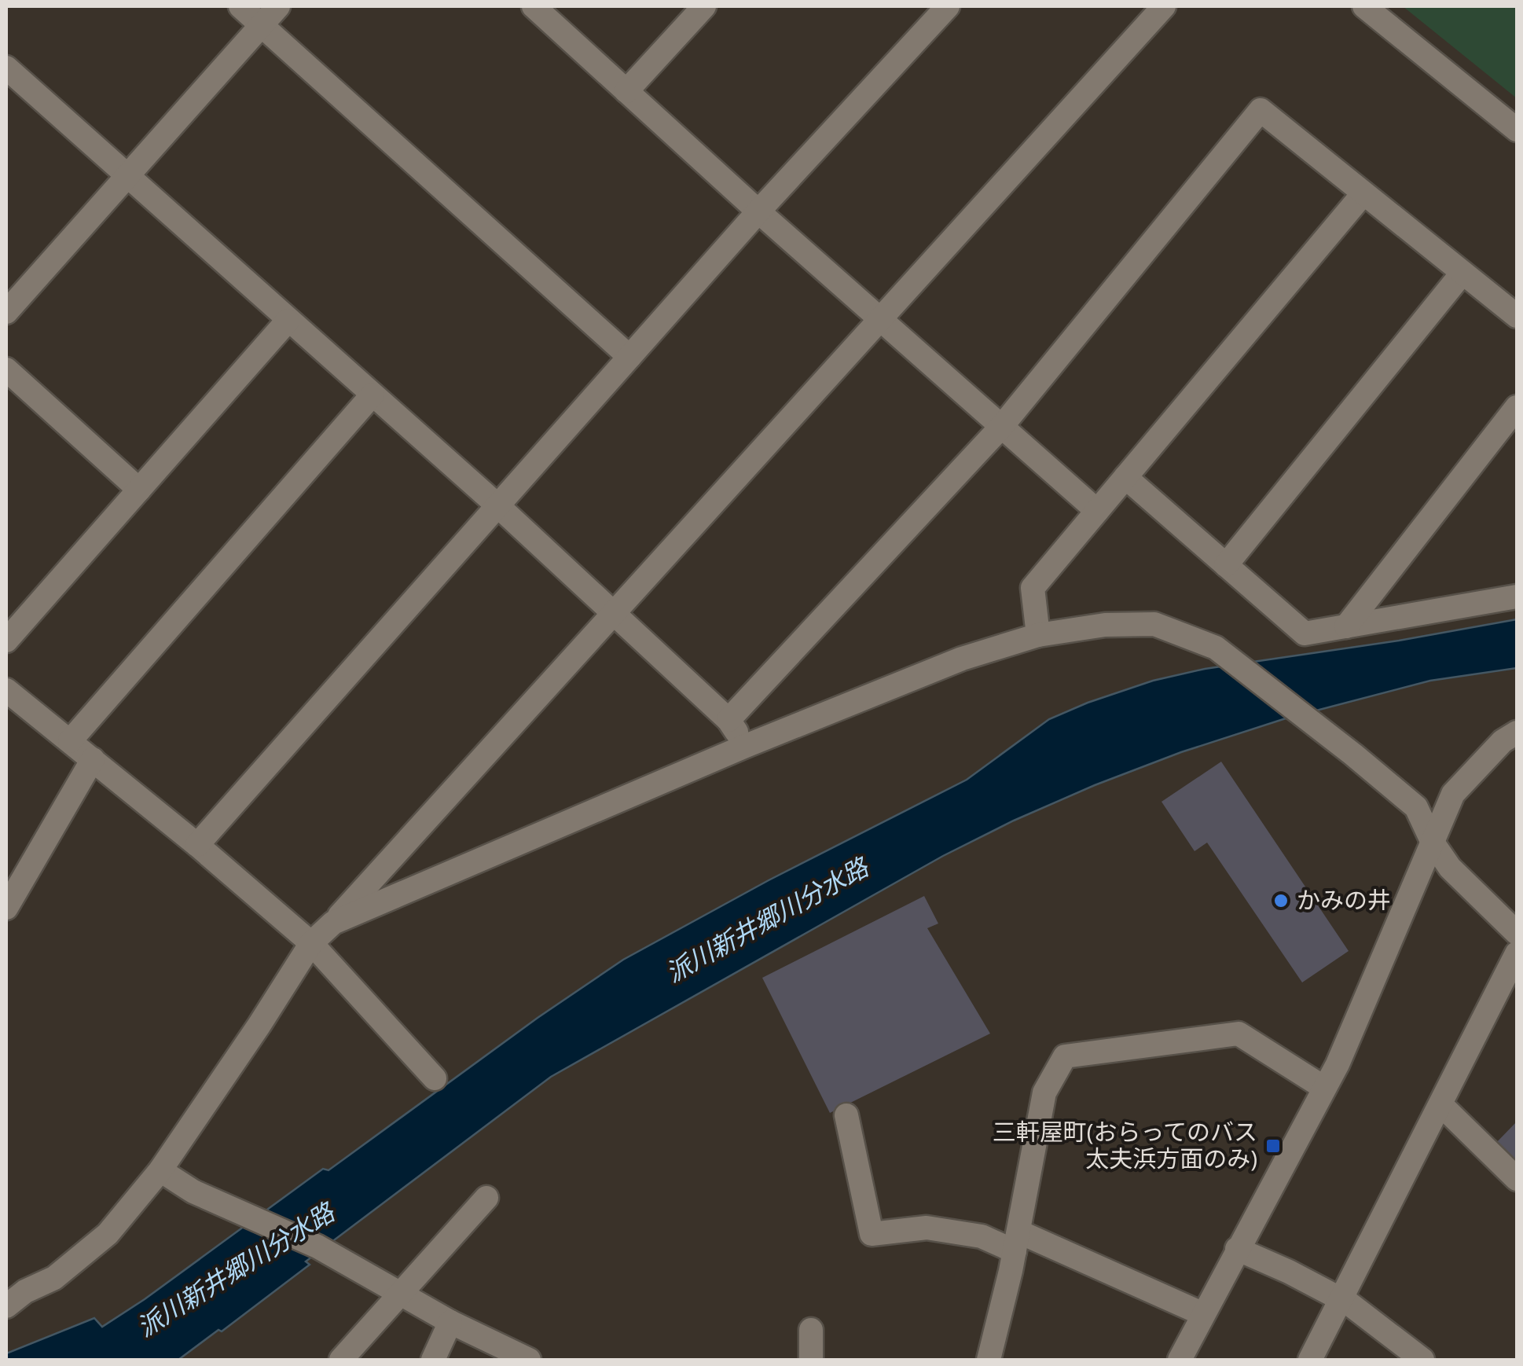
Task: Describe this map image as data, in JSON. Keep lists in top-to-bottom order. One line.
{"water":["派川新井郷川分水路"],"places":{"other":["かみの井"],"transit":["三軒屋町(おらってのバス 太夫浜方面のみ)"]}}
